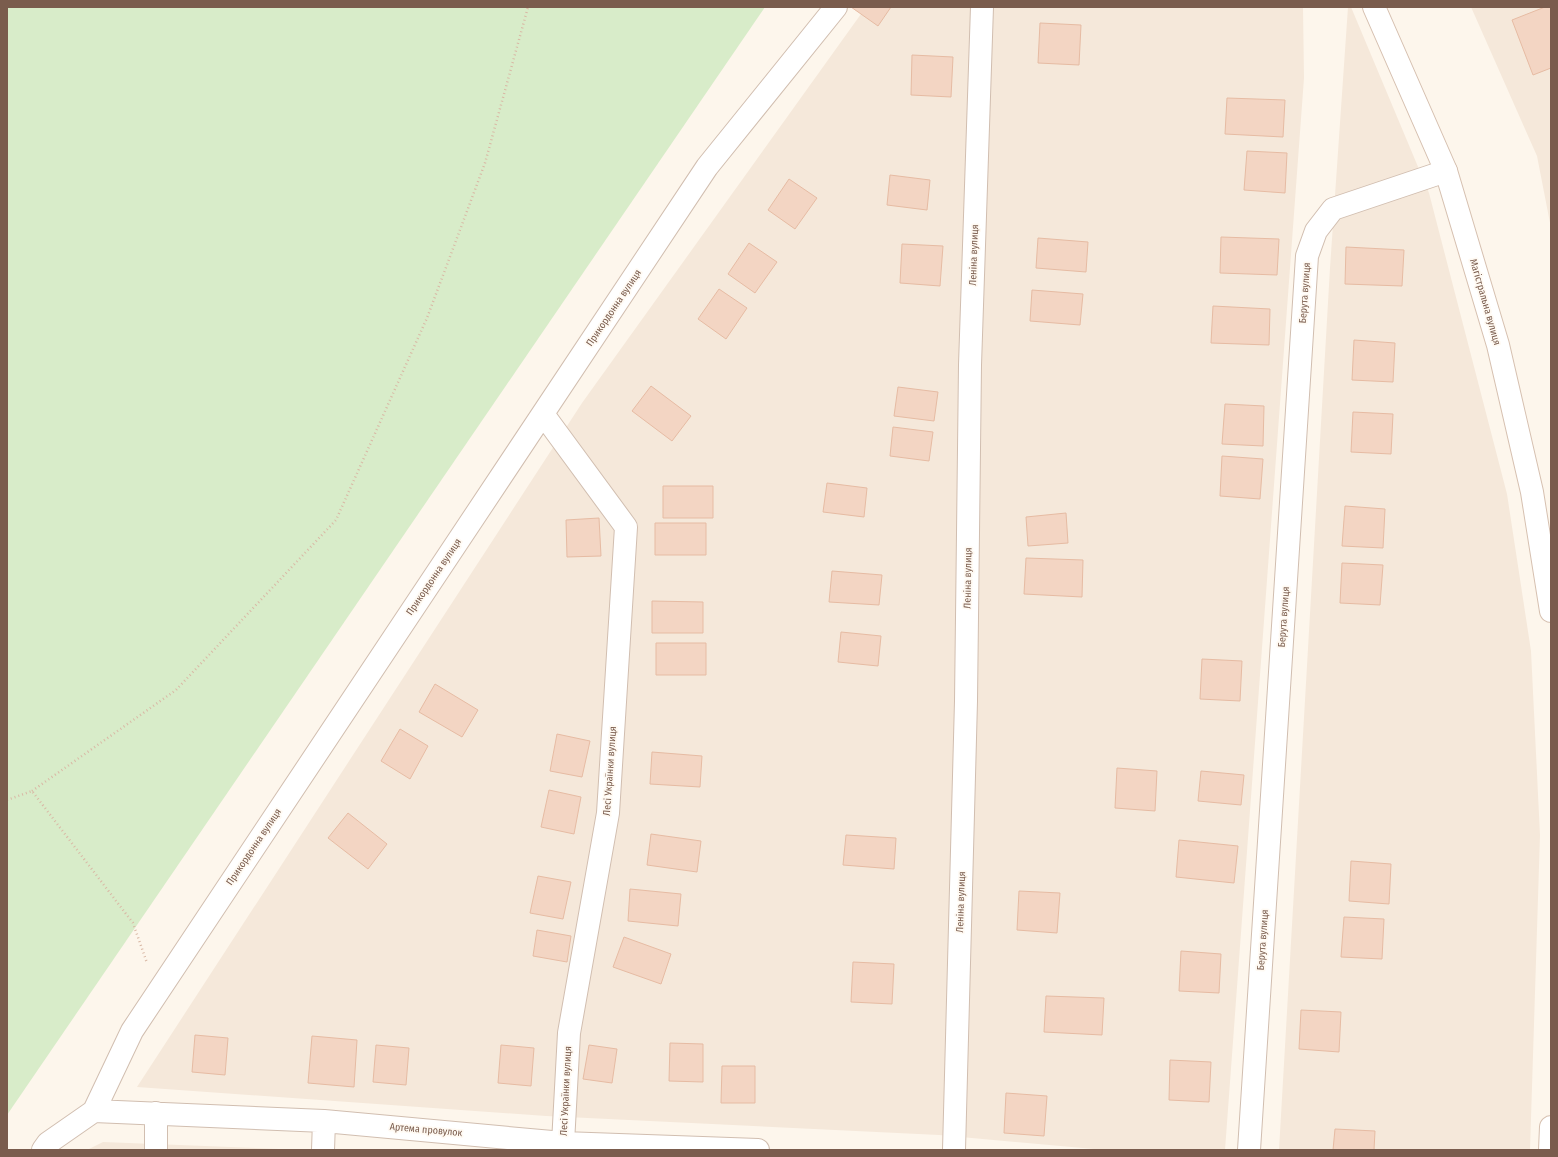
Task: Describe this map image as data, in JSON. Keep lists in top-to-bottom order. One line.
{"streets":{"street":["Леніна вулиця","Берута вулиця","Магістральна вулиця","Прикордонна вулиця","Лесі Українки вулиця","Артема провулок"]},"crossings":[["Берута вулиця","Магістральна вулиця"],["Прикордонна вулиця","Лесі Українки вулиця"],["Прикордонна вулиця","Артема провулок"],["Лесі Українки вулиця","Артема провулок"]]}
